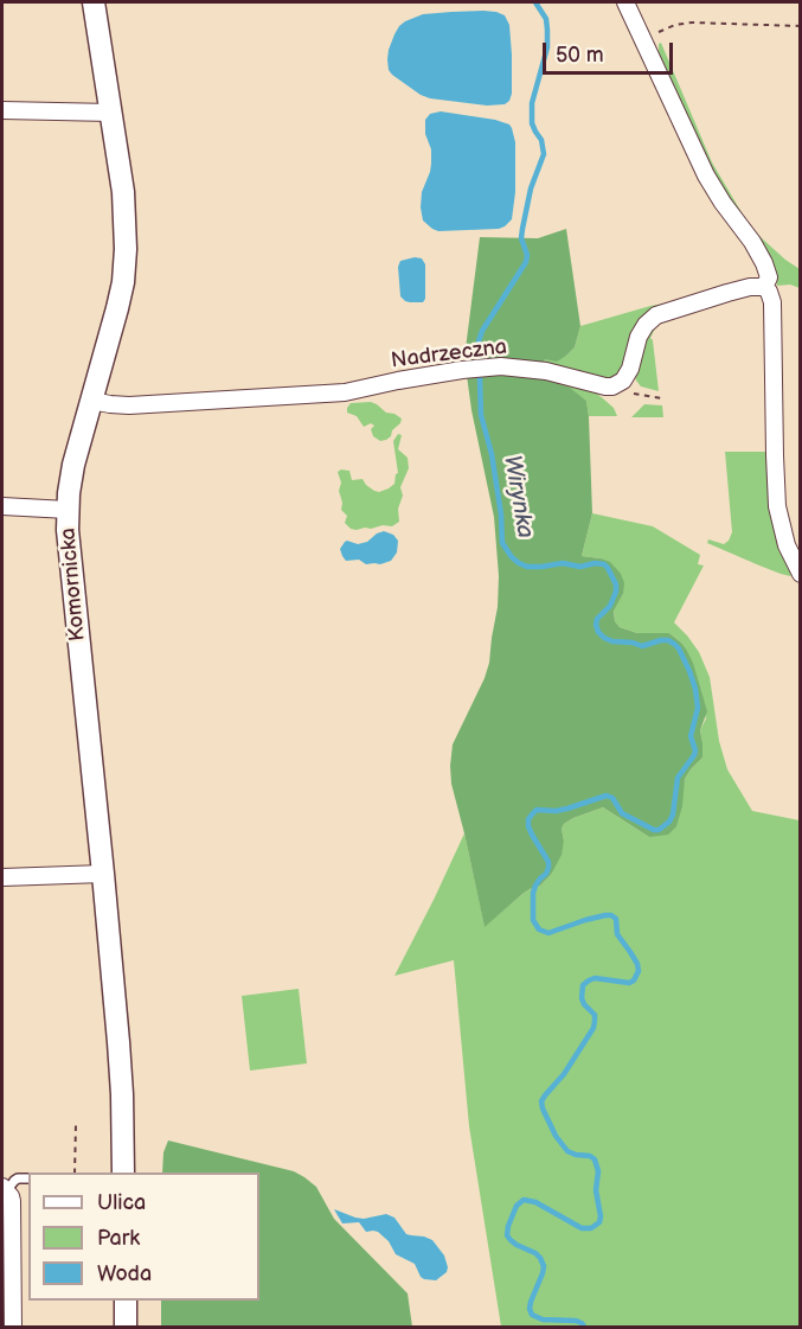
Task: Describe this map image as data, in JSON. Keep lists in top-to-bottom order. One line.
{"streets":{"street":["Nadrzeczna","Komornicka"]},"crossings":[["Nadrzeczna","Komornicka"]],"water":["Wirynka"],"legend":["Ulica","Park","Woda"],"scale_bar":"50 m"}
